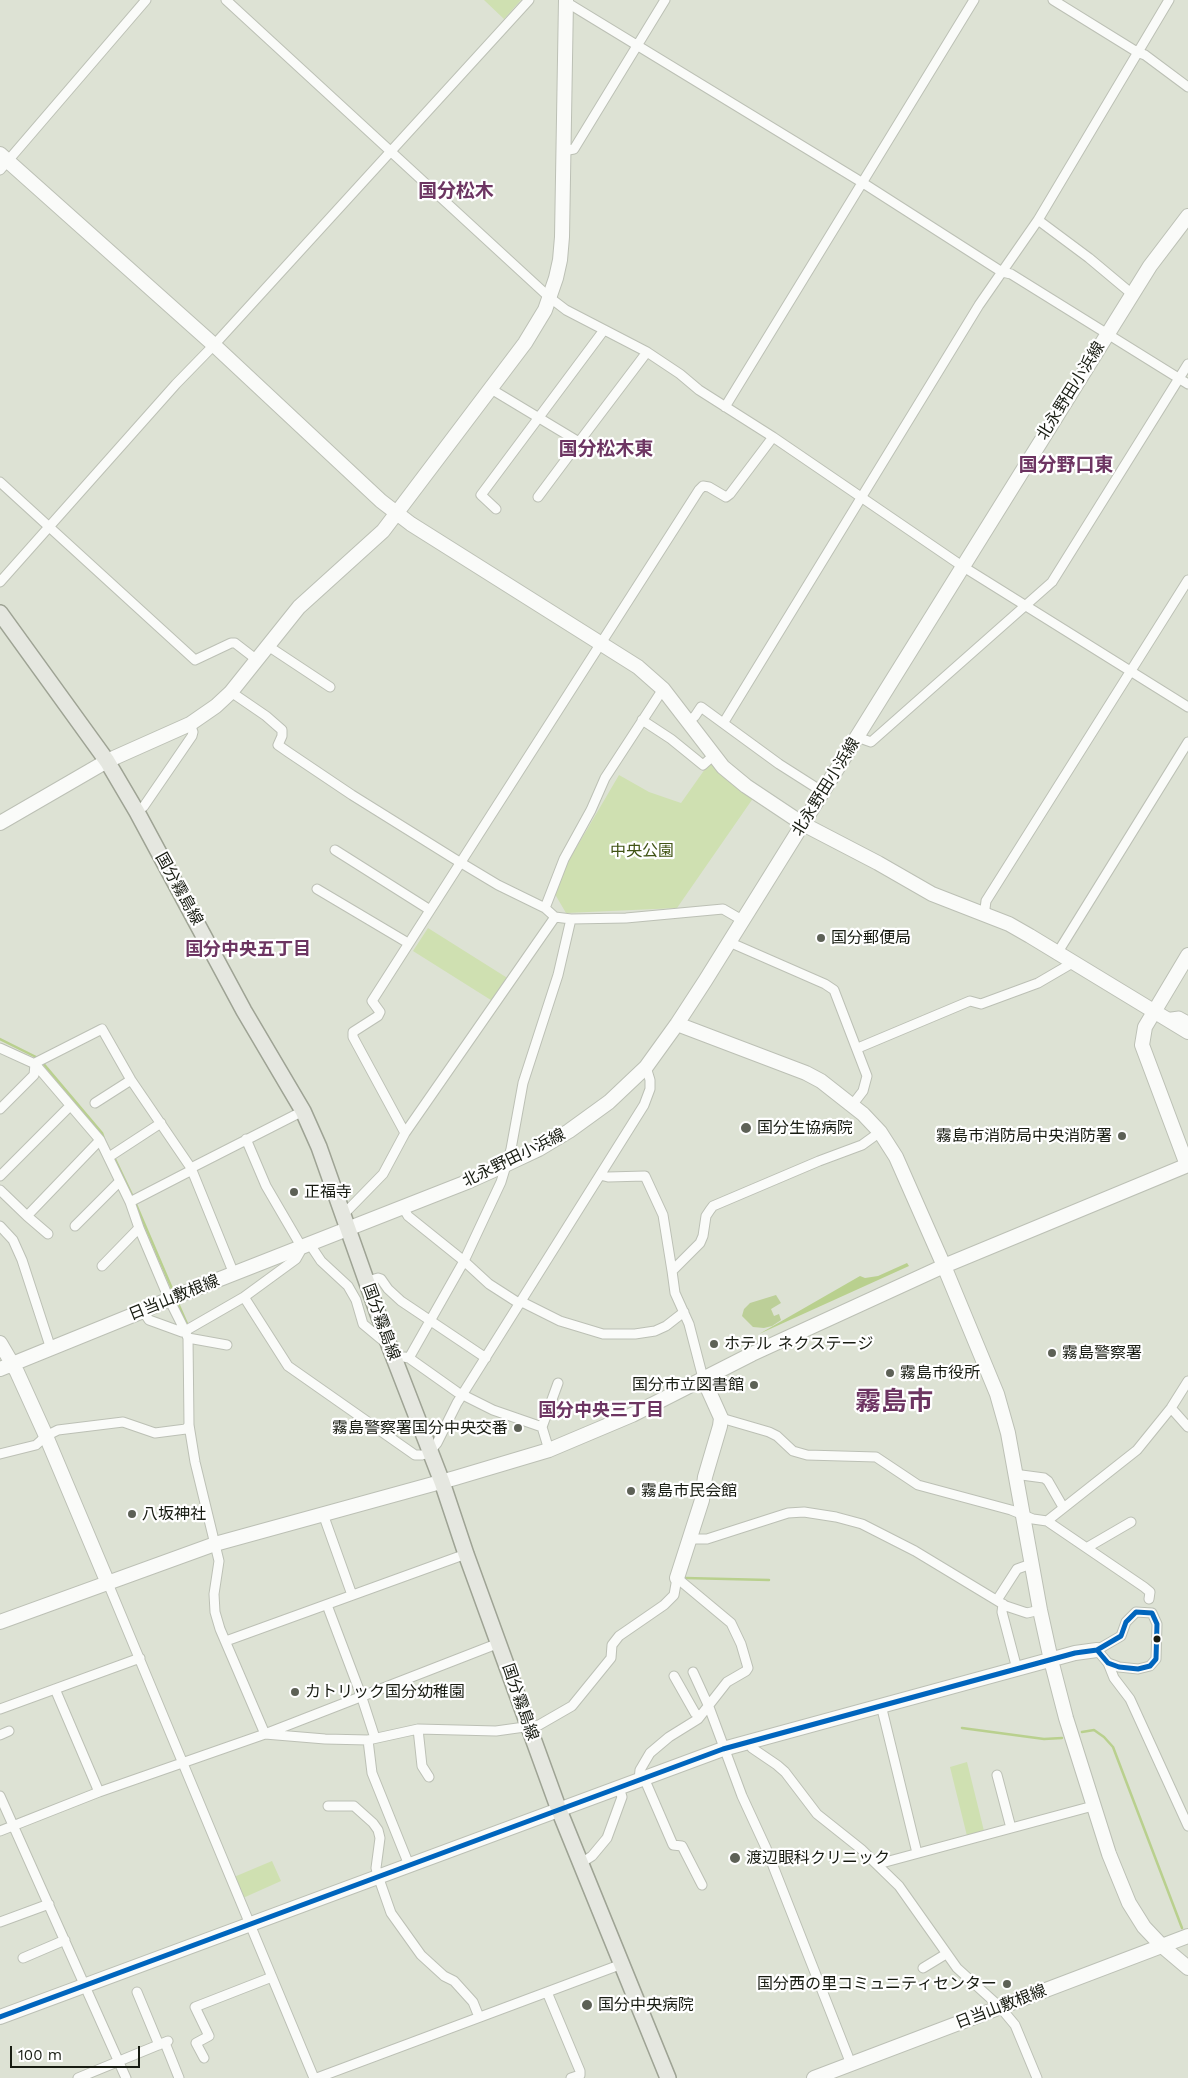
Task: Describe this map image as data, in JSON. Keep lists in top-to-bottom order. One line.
{"streets":{"main road":["国分霧島線"],"street":["北永野田小浜線","日当山敷根線"]},"crossings":[["北永野田小浜線","国分霧島線"],["北永野田小浜線","日当山敷根線"],["国分霧島線","日当山敷根線"]],"districts":["国分松木","国分松木東","国分野口東","国分中央五丁目","霧島市","国分中央三丁目"],"parks":["中央公園"],"places":["国分郵便局","国分生協病院","霧島市消防局中央消防署","正福寺","ホテル ネクステージ","霧島警察署","霧島市役所","国分市立図書館","霧島警察署国分中央交番","霧島市民会館","八坂神社","カトリック国分幼稚園","渡辺眼科クリニック","国分西の里コミュニティセンター","国分中央病院"],"scale_bar":"100 m"}
